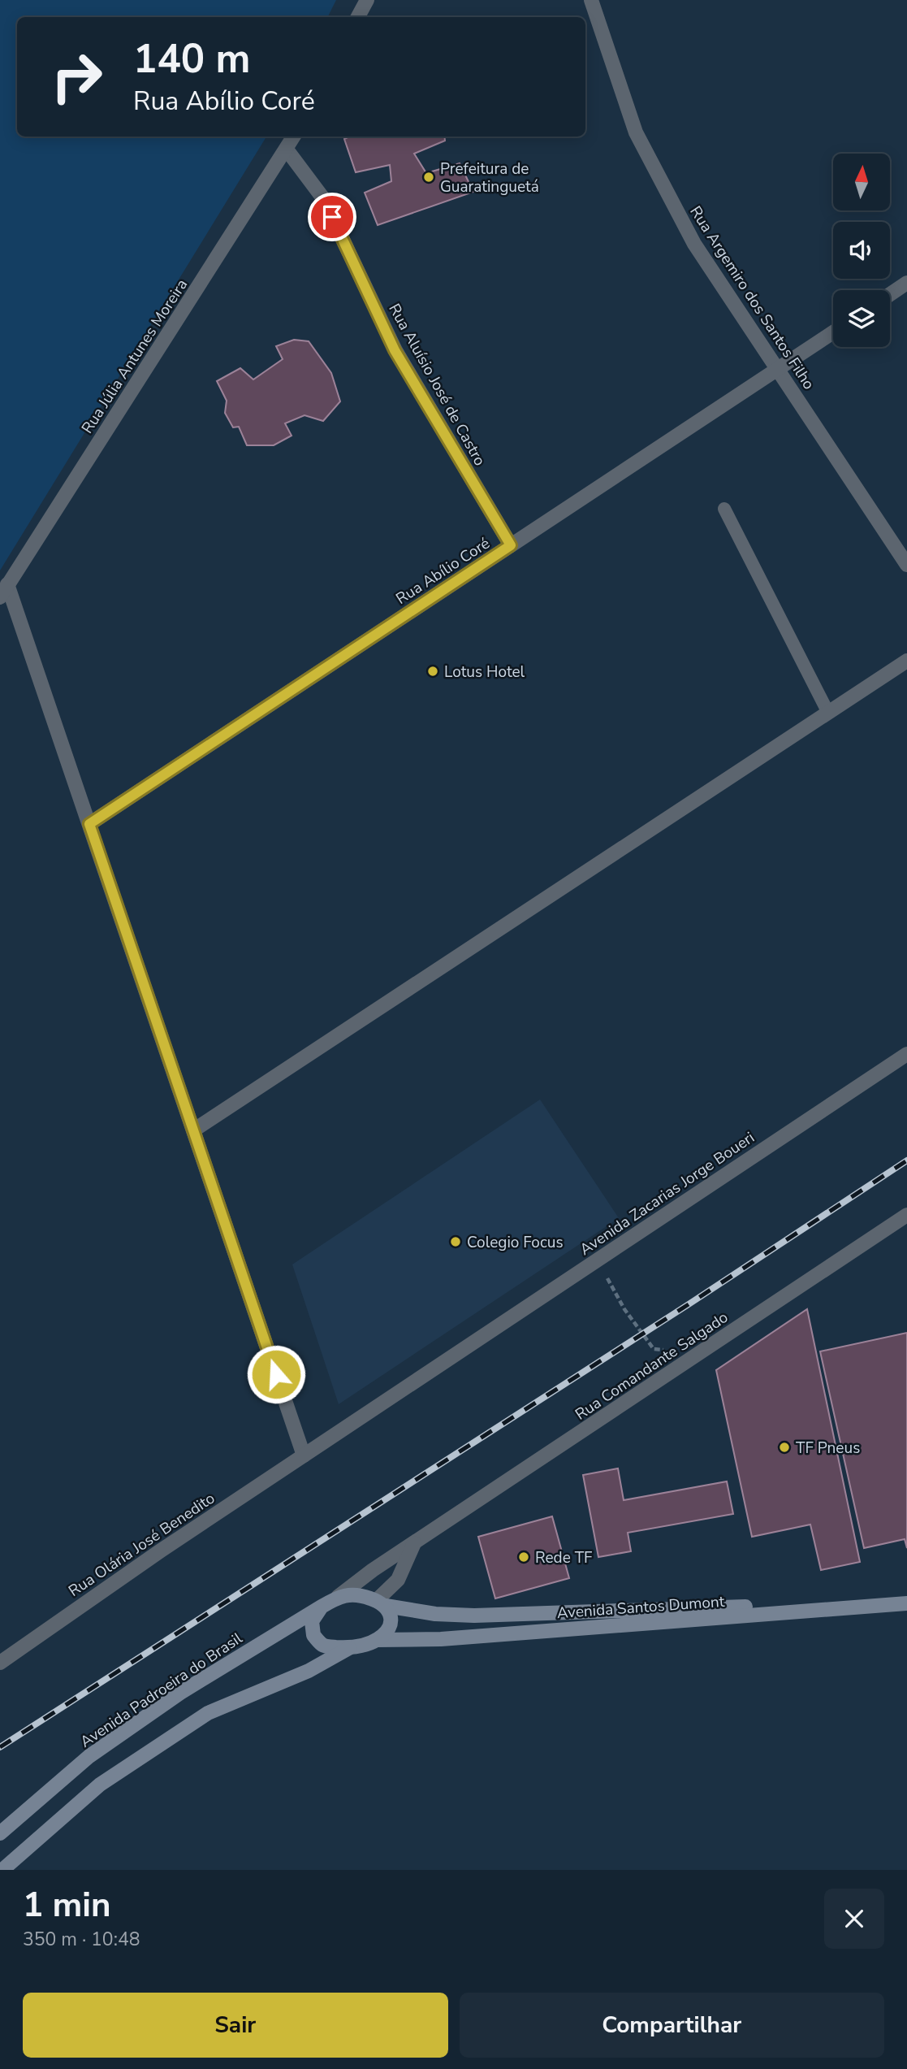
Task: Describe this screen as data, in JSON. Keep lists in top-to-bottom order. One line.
{"streets":{"main road":["Avenida Santos Dumont","Avenida Padroeira do Brasil"],"street":["Rua Argemiro dos Santos Filho","Rua Júlia Antunes Moreira","Rua Aluísio José de Castro","Rua Abílio Coré","Avenida Zacarias Jorge Boueri","Rua Comandante Salgado","Rua Olária José Benedito"]},"crossings":[["Rua Argemiro dos Santos Filho","Rua Abílio Coré"],["Rua Júlia Antunes Moreira","Rua Aluísio José de Castro"],["Rua Aluísio José de Castro","Rua Abílio Coré"],["Avenida Zacarias Jorge Boueri","Rua Olária José Benedito"],["Rua Comandante Salgado","Avenida Santos Dumont"],["Rua Comandante Salgado","Avenida Padroeira do Brasil"],["Avenida Santos Dumont","Avenida Padroeira do Brasil"]],"places":["Prefeitura de Guaratinguetá","Lotus Hotel","Colegio Focus","TF Pneus","Rede TF"],"north":"top","page":{"turn":["140 m","Rua Abílio Coré"],"heading":["1 min","350 m · 10:48"],"buttons":["Sair","Compartilhar"]}}
